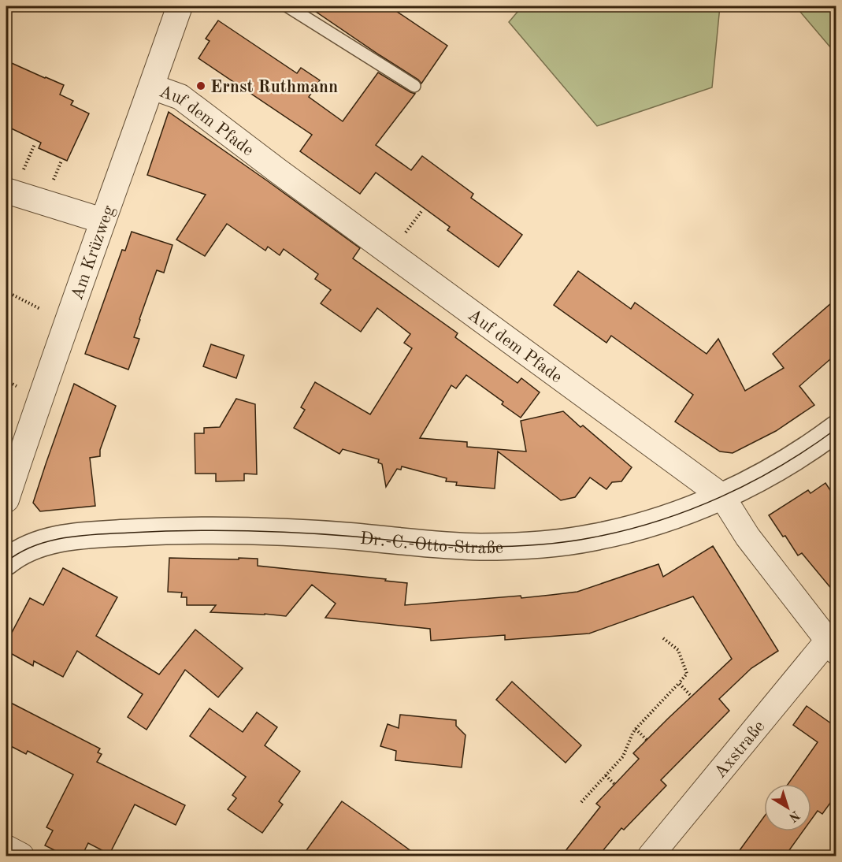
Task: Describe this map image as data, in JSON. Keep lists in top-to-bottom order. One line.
{"streets":{"street":["Auf dem Pfade","Am Krüzweg","Dr.-C.-Otto-Straße","Axstraße"]},"crossings":[["Auf dem Pfade","Am Krüzweg"],["Auf dem Pfade","Dr.-C.-Otto-Straße"],["Auf dem Pfade","Axstraße"]],"places":["Ernst Ruthmann"],"north":"bottom right"}
